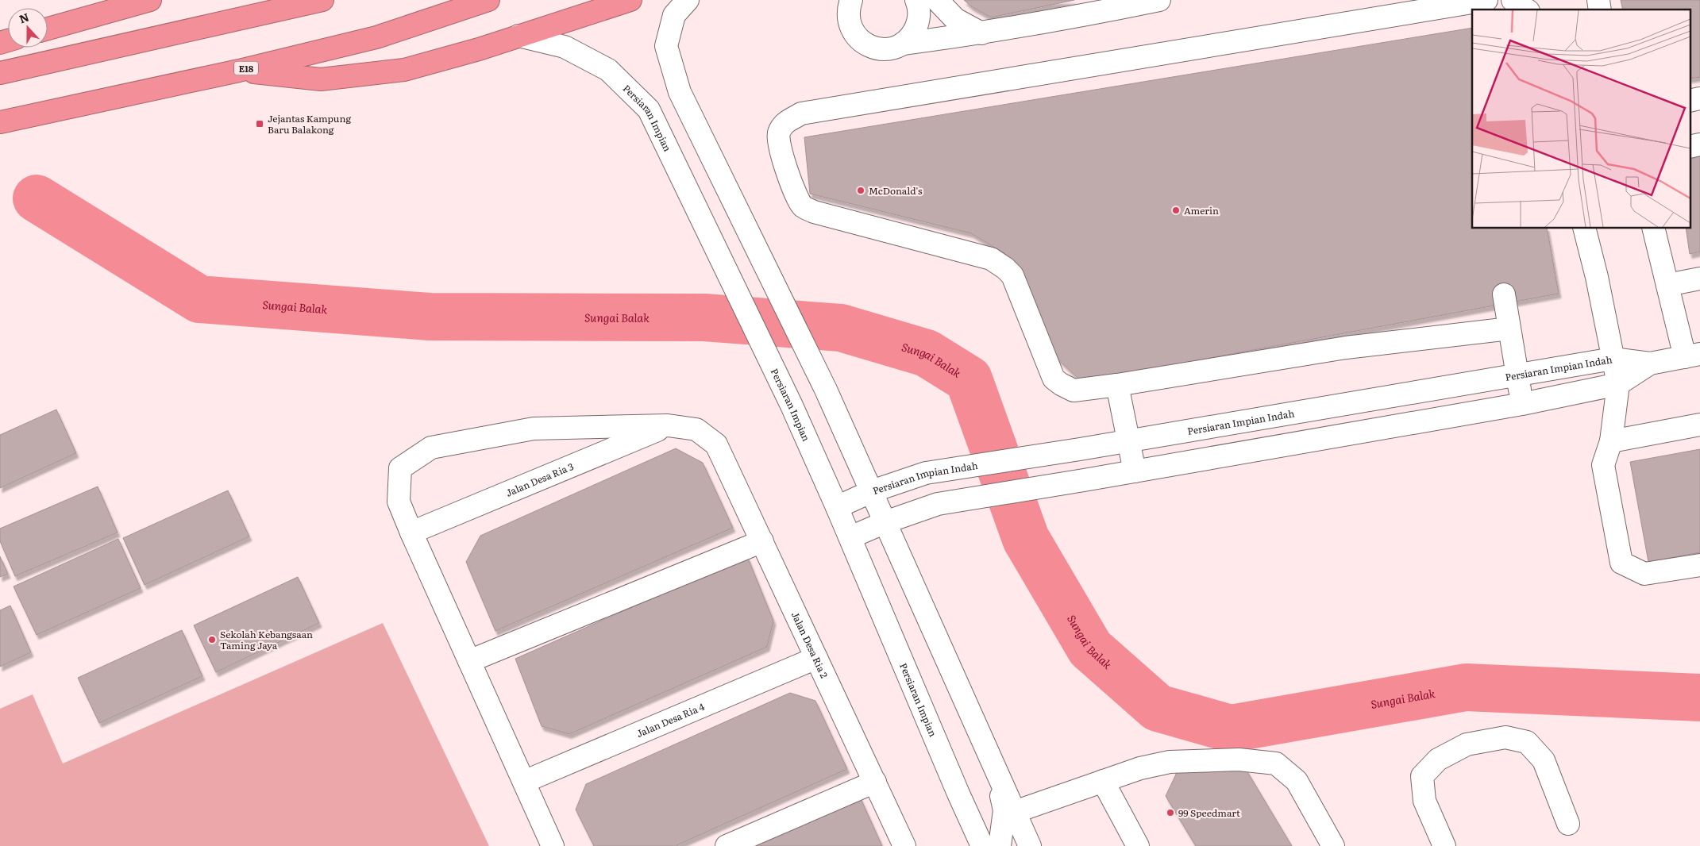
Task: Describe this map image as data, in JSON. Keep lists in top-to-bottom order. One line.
{"streets":{"highway":["E18"],"street":["Persiaran Impian","Persiaran Impian Indah","Jalan Desa Ria 3","Jalan Desa Ria 2","Jalan Desa Ria 4"]},"crossings":[["Persiaran Impian","Persiaran Impian Indah"],["Jalan Desa Ria 3","Jalan Desa Ria 2"],["Jalan Desa Ria 2","Jalan Desa Ria 4"]],"water":["Sungai Balak"],"places":{"transit":["Jejantas Kampung Baru Balakong"],"other":["McDonald's","Amerin","Sekolah Kebangsaan Taming Jaya","99 Speedmart"]},"north":"top"}
